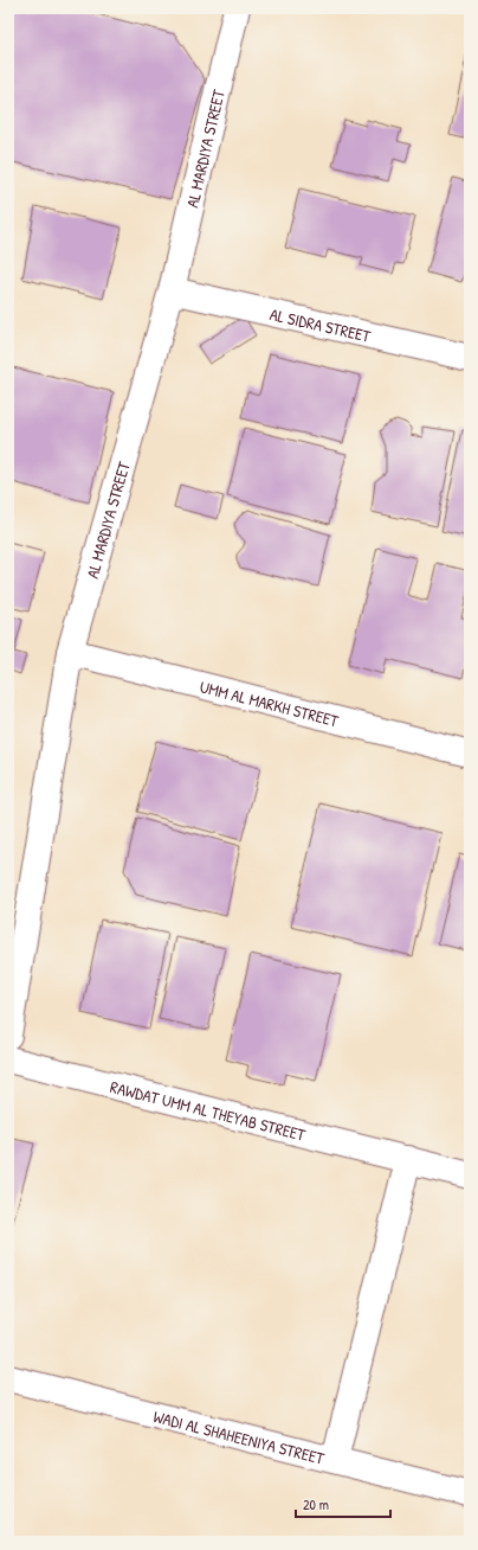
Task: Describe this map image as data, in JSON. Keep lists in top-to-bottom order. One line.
{"streets":{"street":["AL MARDIYA STREET","AL SIDRA STREET","UMM AL MARKH STREET","RAWDAT UMM AL THEYAB STREET","WADI AL SHAHEENIYA STREET"]},"crossings":[["AL MARDIYA STREET","AL SIDRA STREET"],["AL MARDIYA STREET","UMM AL MARKH STREET"]],"scale_bar":"20 m"}
